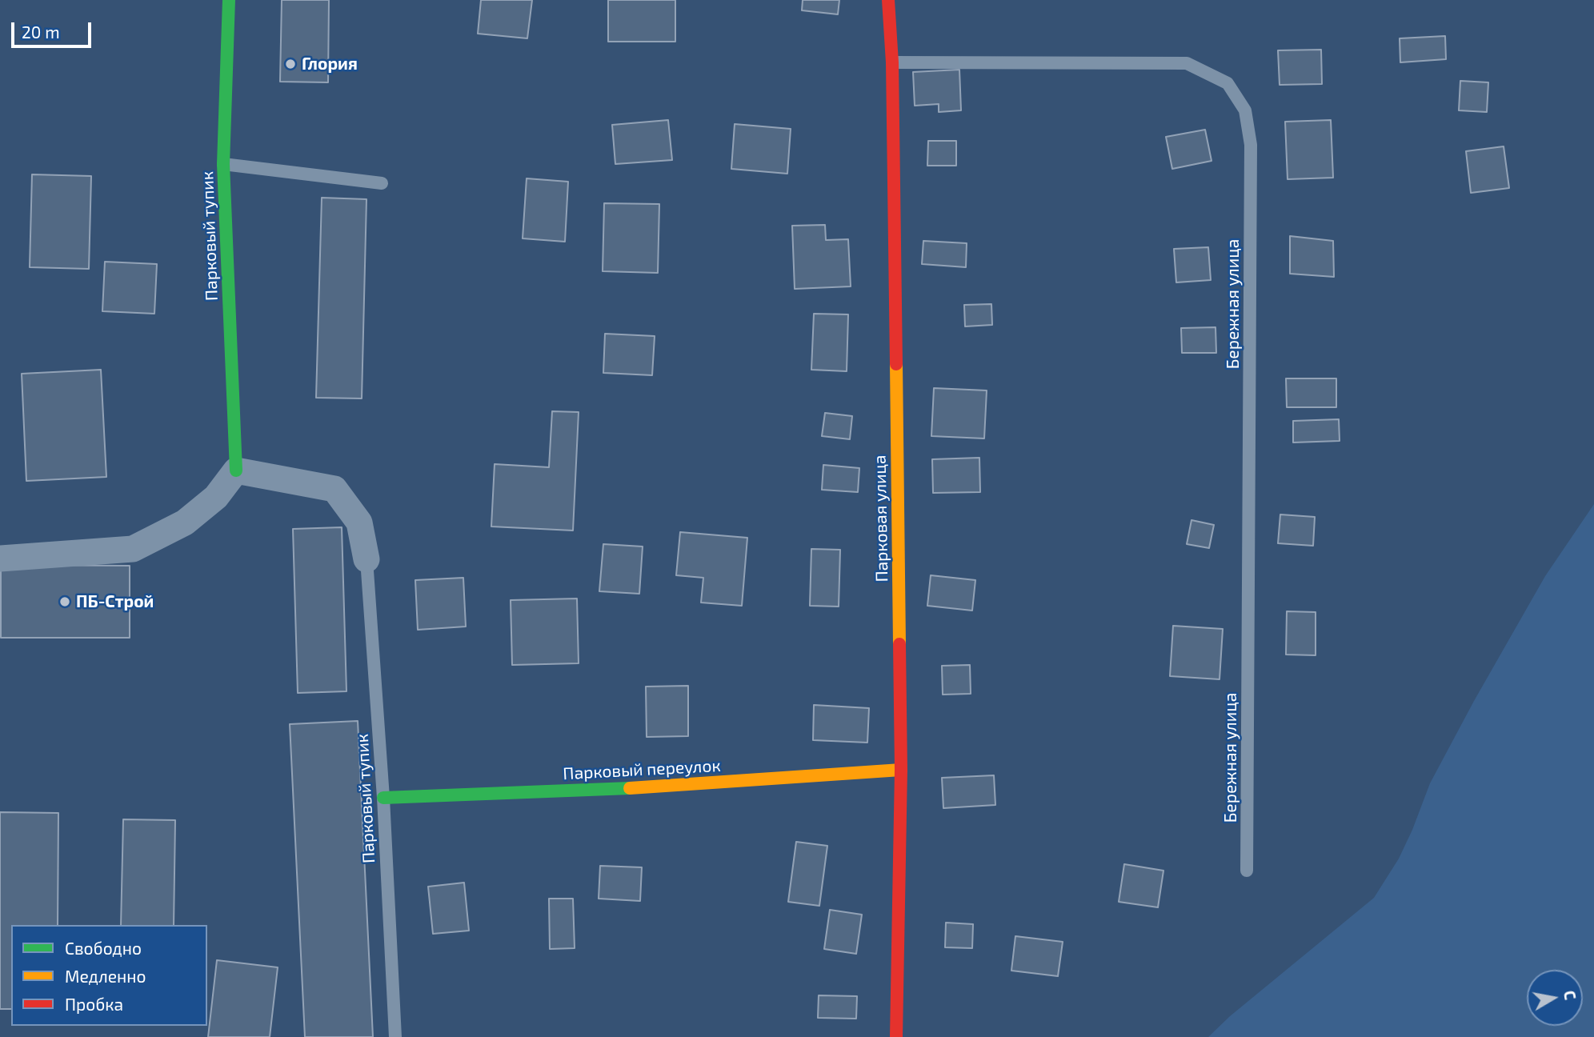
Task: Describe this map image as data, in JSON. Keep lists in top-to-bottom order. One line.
{"streets":{"street":["Парковый тупик","Парковая улица","Парковый переулок"],"lane":["Бережная улица"]},"crossings":[["Парковый тупик","Парковый переулок"],["Бережная улица","Парковая улица"],["Парковая улица","Парковый переулок"]],"places":["Глория","ПБ-Строй"],"legend":["Свободно","Медленно","Пробка"],"scale_bar":"20 m","north":"right"}
